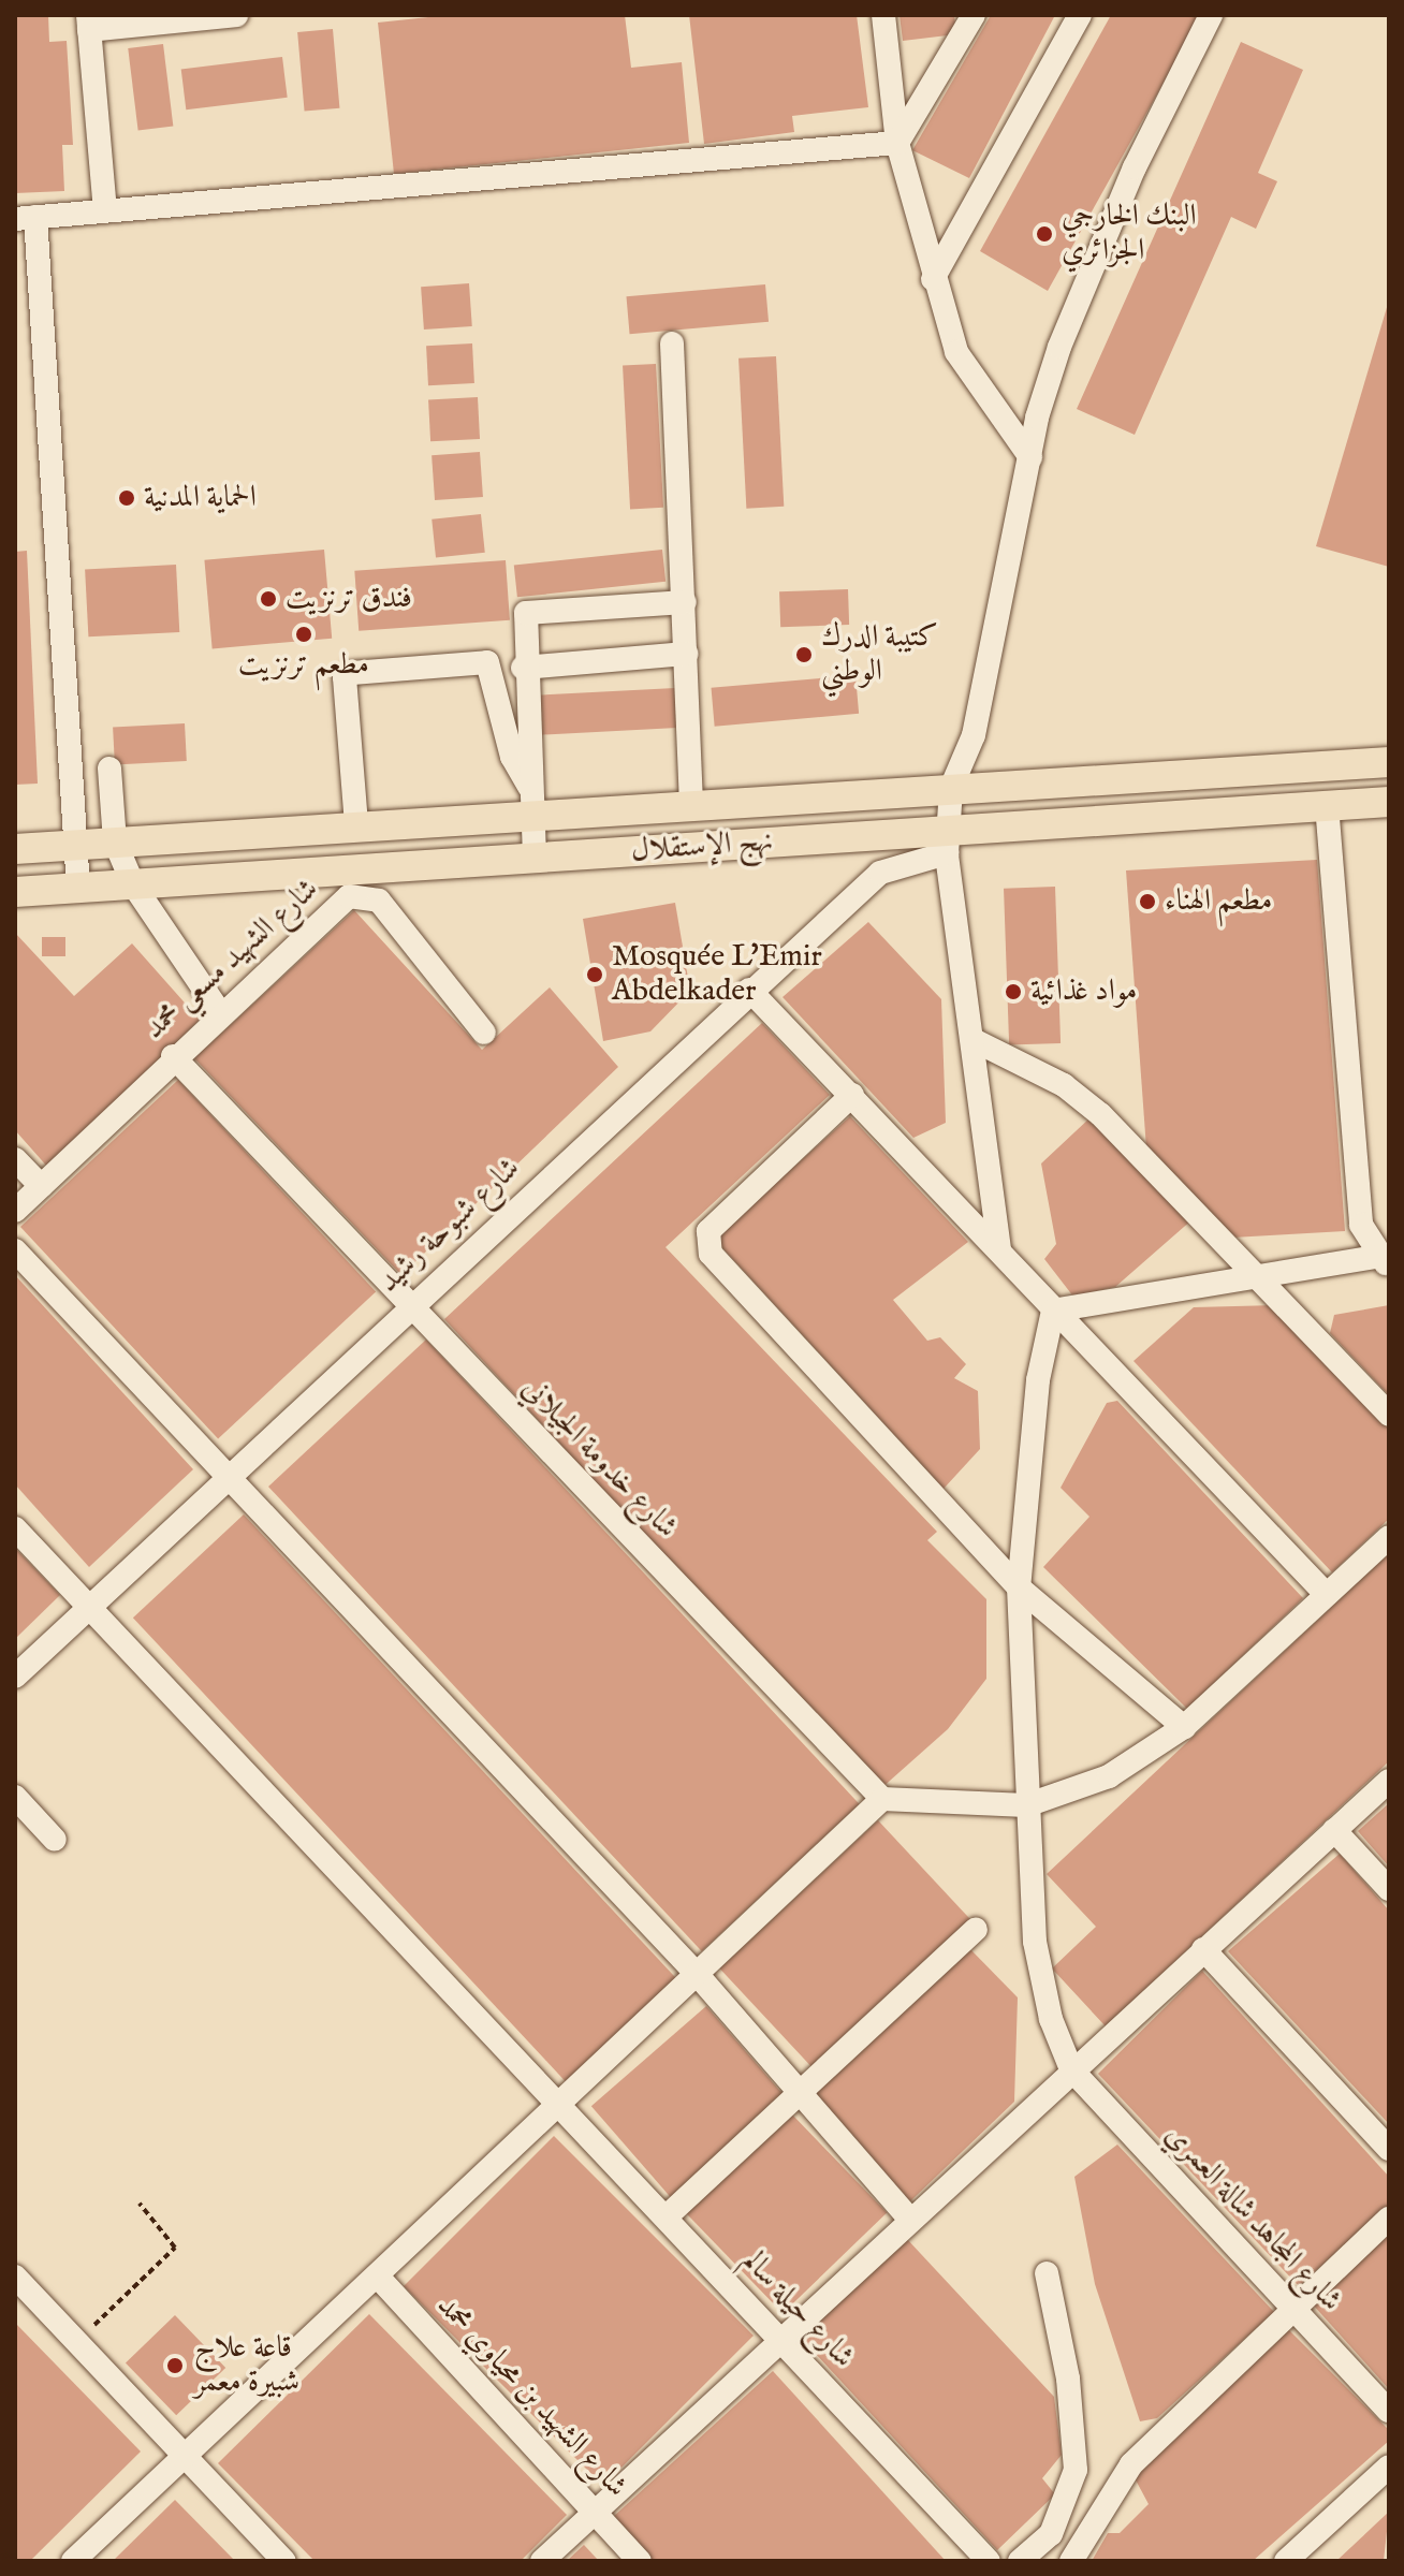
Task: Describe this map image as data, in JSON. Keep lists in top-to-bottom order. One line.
{"streets":{"main road":["نهج الإستقلال"],"street":["شارع الشهيد مسعي محمد","شارع شبوحة رشيد","شارع خدومة الجيلاني","شارع المجاهد شالة العمري","شارع حيلة سالم","شارع الشهيد بن محياوي محمد"]},"crossings":[["نهج الإستقلال","شارع شبوحة رشيد"],["شارع الشهيد مسعي محمد","شارع خدومة الجيلاني"],["شارع شبوحة رشيد","شارع خدومة الجيلاني"],["شارع شبوحة رشيد","شارع حيلة سالم"]],"places":["البنك الخارجي الجزائري","الحماية المدنية","فندق ترنزيت","مطعم ترنزيت","كتيبة الدرك الوطني","مطعم الهناء","Mosquée L'Emir Abdelkader","مواد غذائية","قاعة علاج شبيرة معمر"]}
